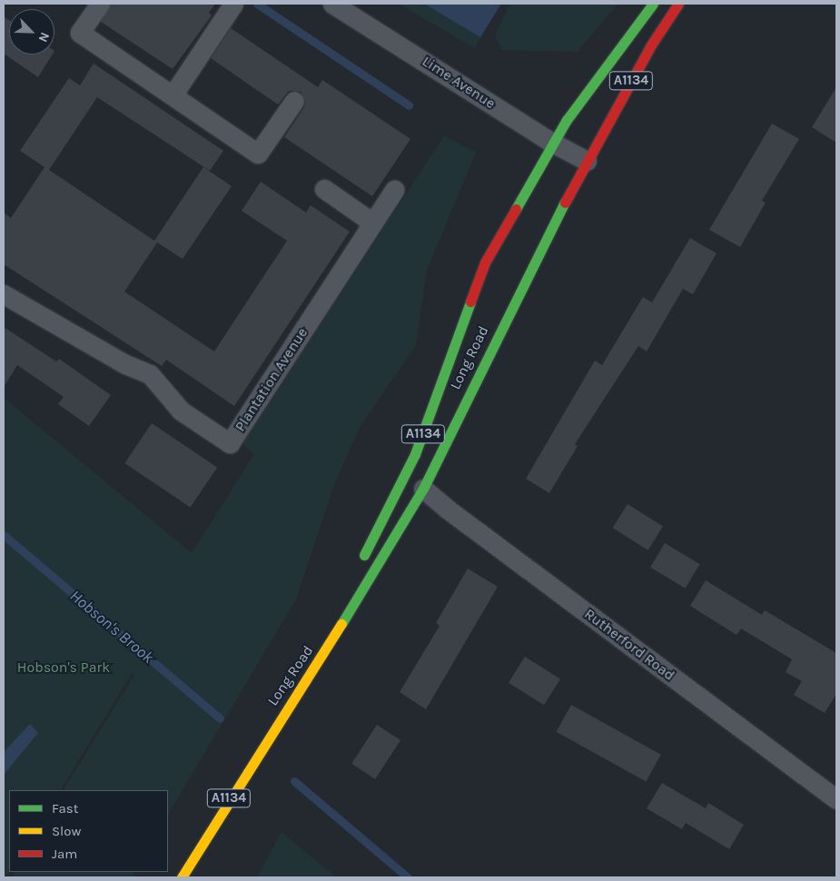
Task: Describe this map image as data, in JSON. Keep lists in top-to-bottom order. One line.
{"streets":{"main road":["A1134","Long Road"],"street":["Lime Avenue","Plantation Avenue","Rutherford Road"]},"crossings":[["Lime Avenue","Long Road"],["Long Road","Rutherford Road"]],"water":["Hobson's Brook"],"parks":["Hobson's Park"],"legend":["Fast","Slow","Jam"],"north":"bottom right"}
